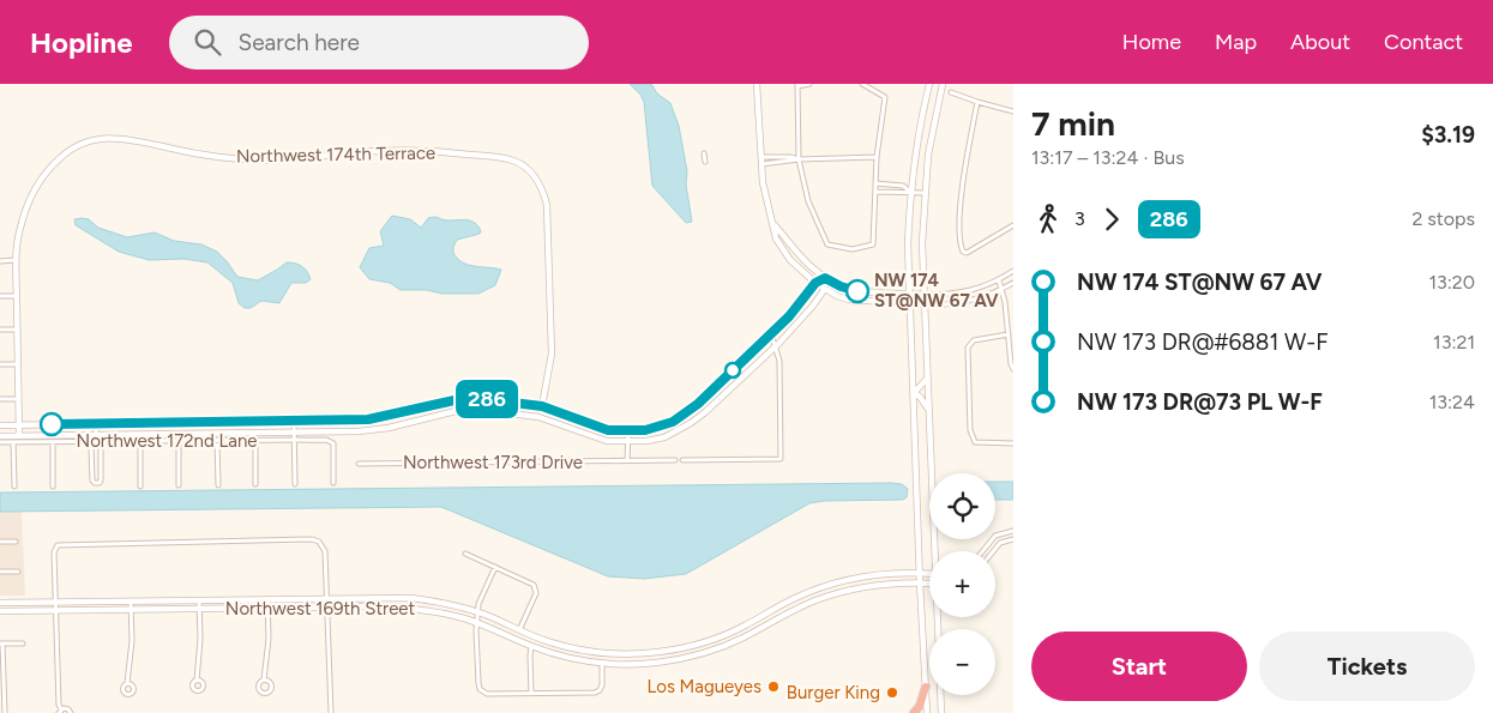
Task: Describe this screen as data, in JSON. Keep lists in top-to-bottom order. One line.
{"streets":{"street":["Northwest 174th Terrace","Northwest 172nd Lane","Northwest 173rd Drive","Northwest 169th Street"]},"crossings":[["Northwest 174th Terrace","Northwest 173rd Drive"]],"places":["NW 174 ST@NW 67 AV","Los Magueyes","Burger King"],"lines":["bus line 286"],"page":{"header":"Hopline","search":"Search here","nav":["Home","Map","About","Contact"],"on_map":"286","heading":["7 min","13:17 – 13:24 · Bus","$3.19"],"legs":["3","286","2 stops"],"list":[{"name":"NW 174 ST@NW 67 AV","value":"13:20"},{"name":"NW 173 DR@#6881 W-F","value":"13:21"},{"name":"NW 173 DR@73 PL W-F","value":"13:24"}],"map_buttons":["+","−"],"buttons":["Start","Tickets"]}}
